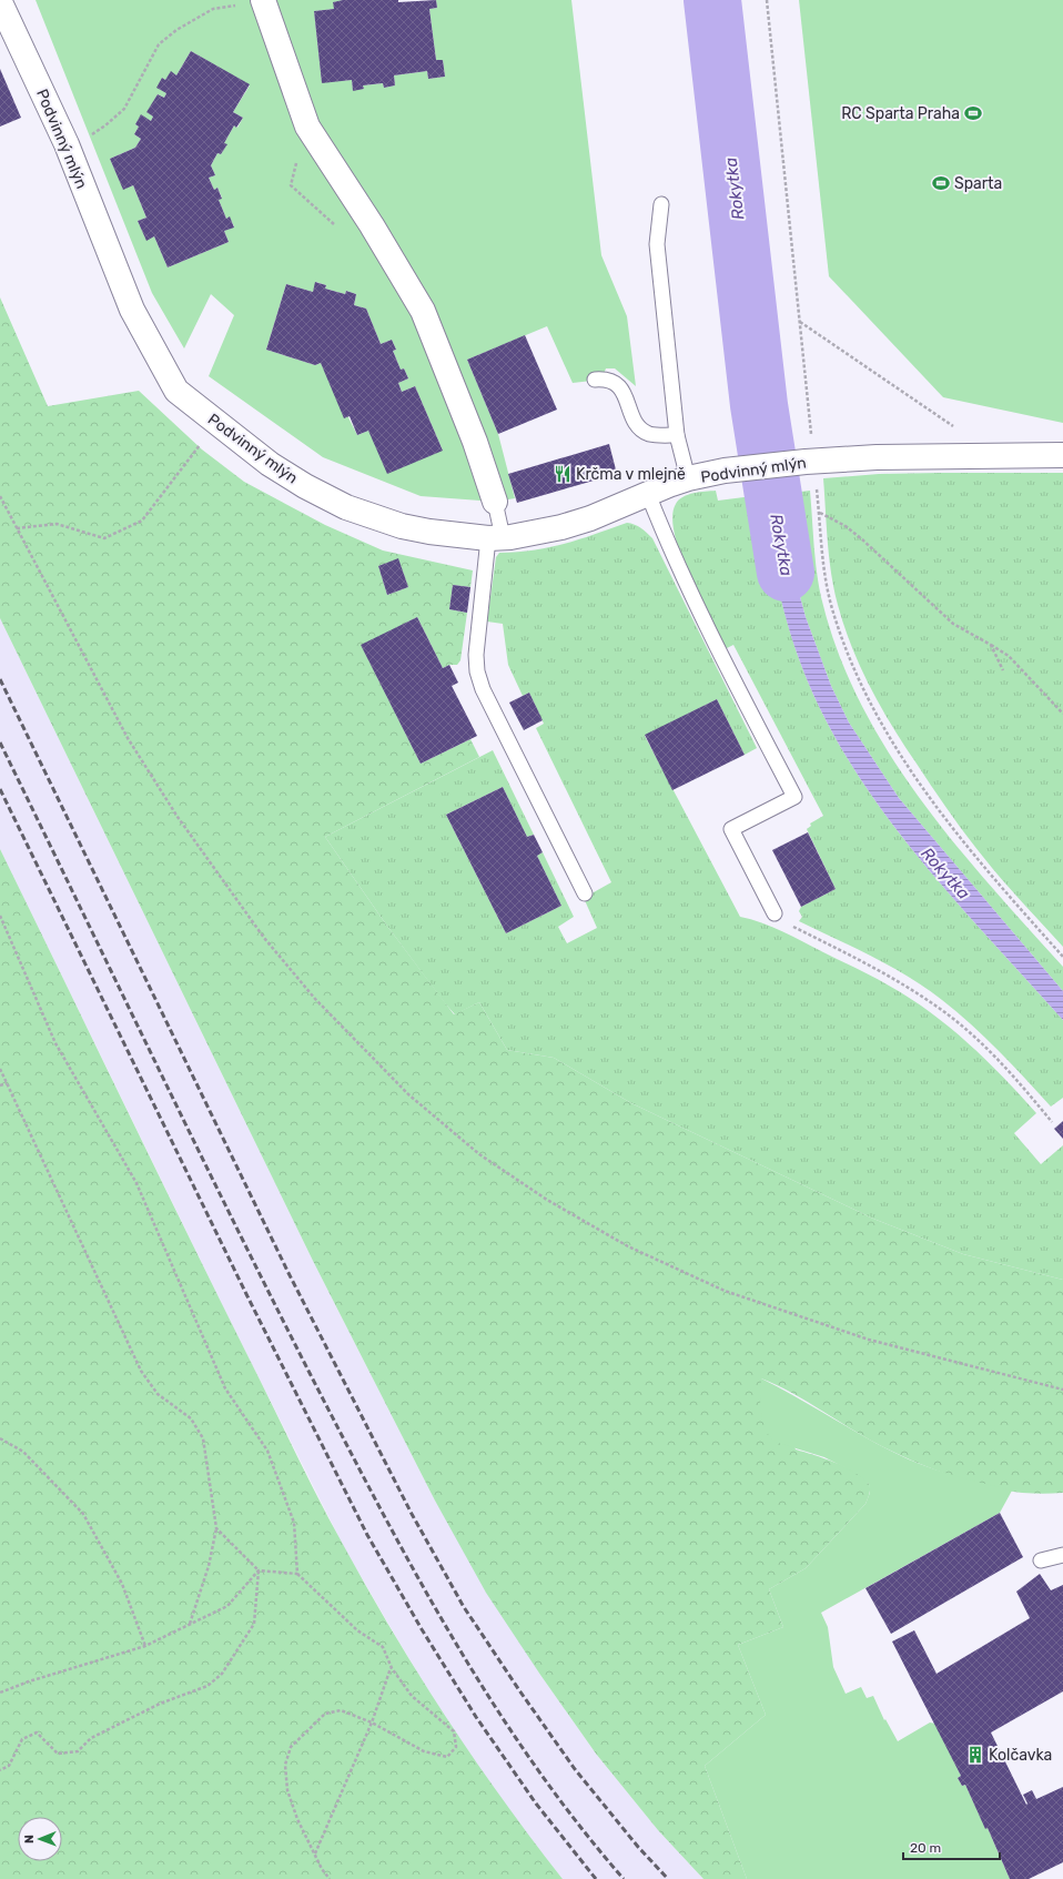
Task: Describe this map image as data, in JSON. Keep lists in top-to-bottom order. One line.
{"streets":{"street":["Podvinný mlýn"]},"water":["Rokytka"],"places":{"sports":["RC Sparta Praha","Sparta"],"restaurant":["Krčma v mlejně"],"building":["Kolčavka"]},"scale_bar":"20 m","north":"left"}
